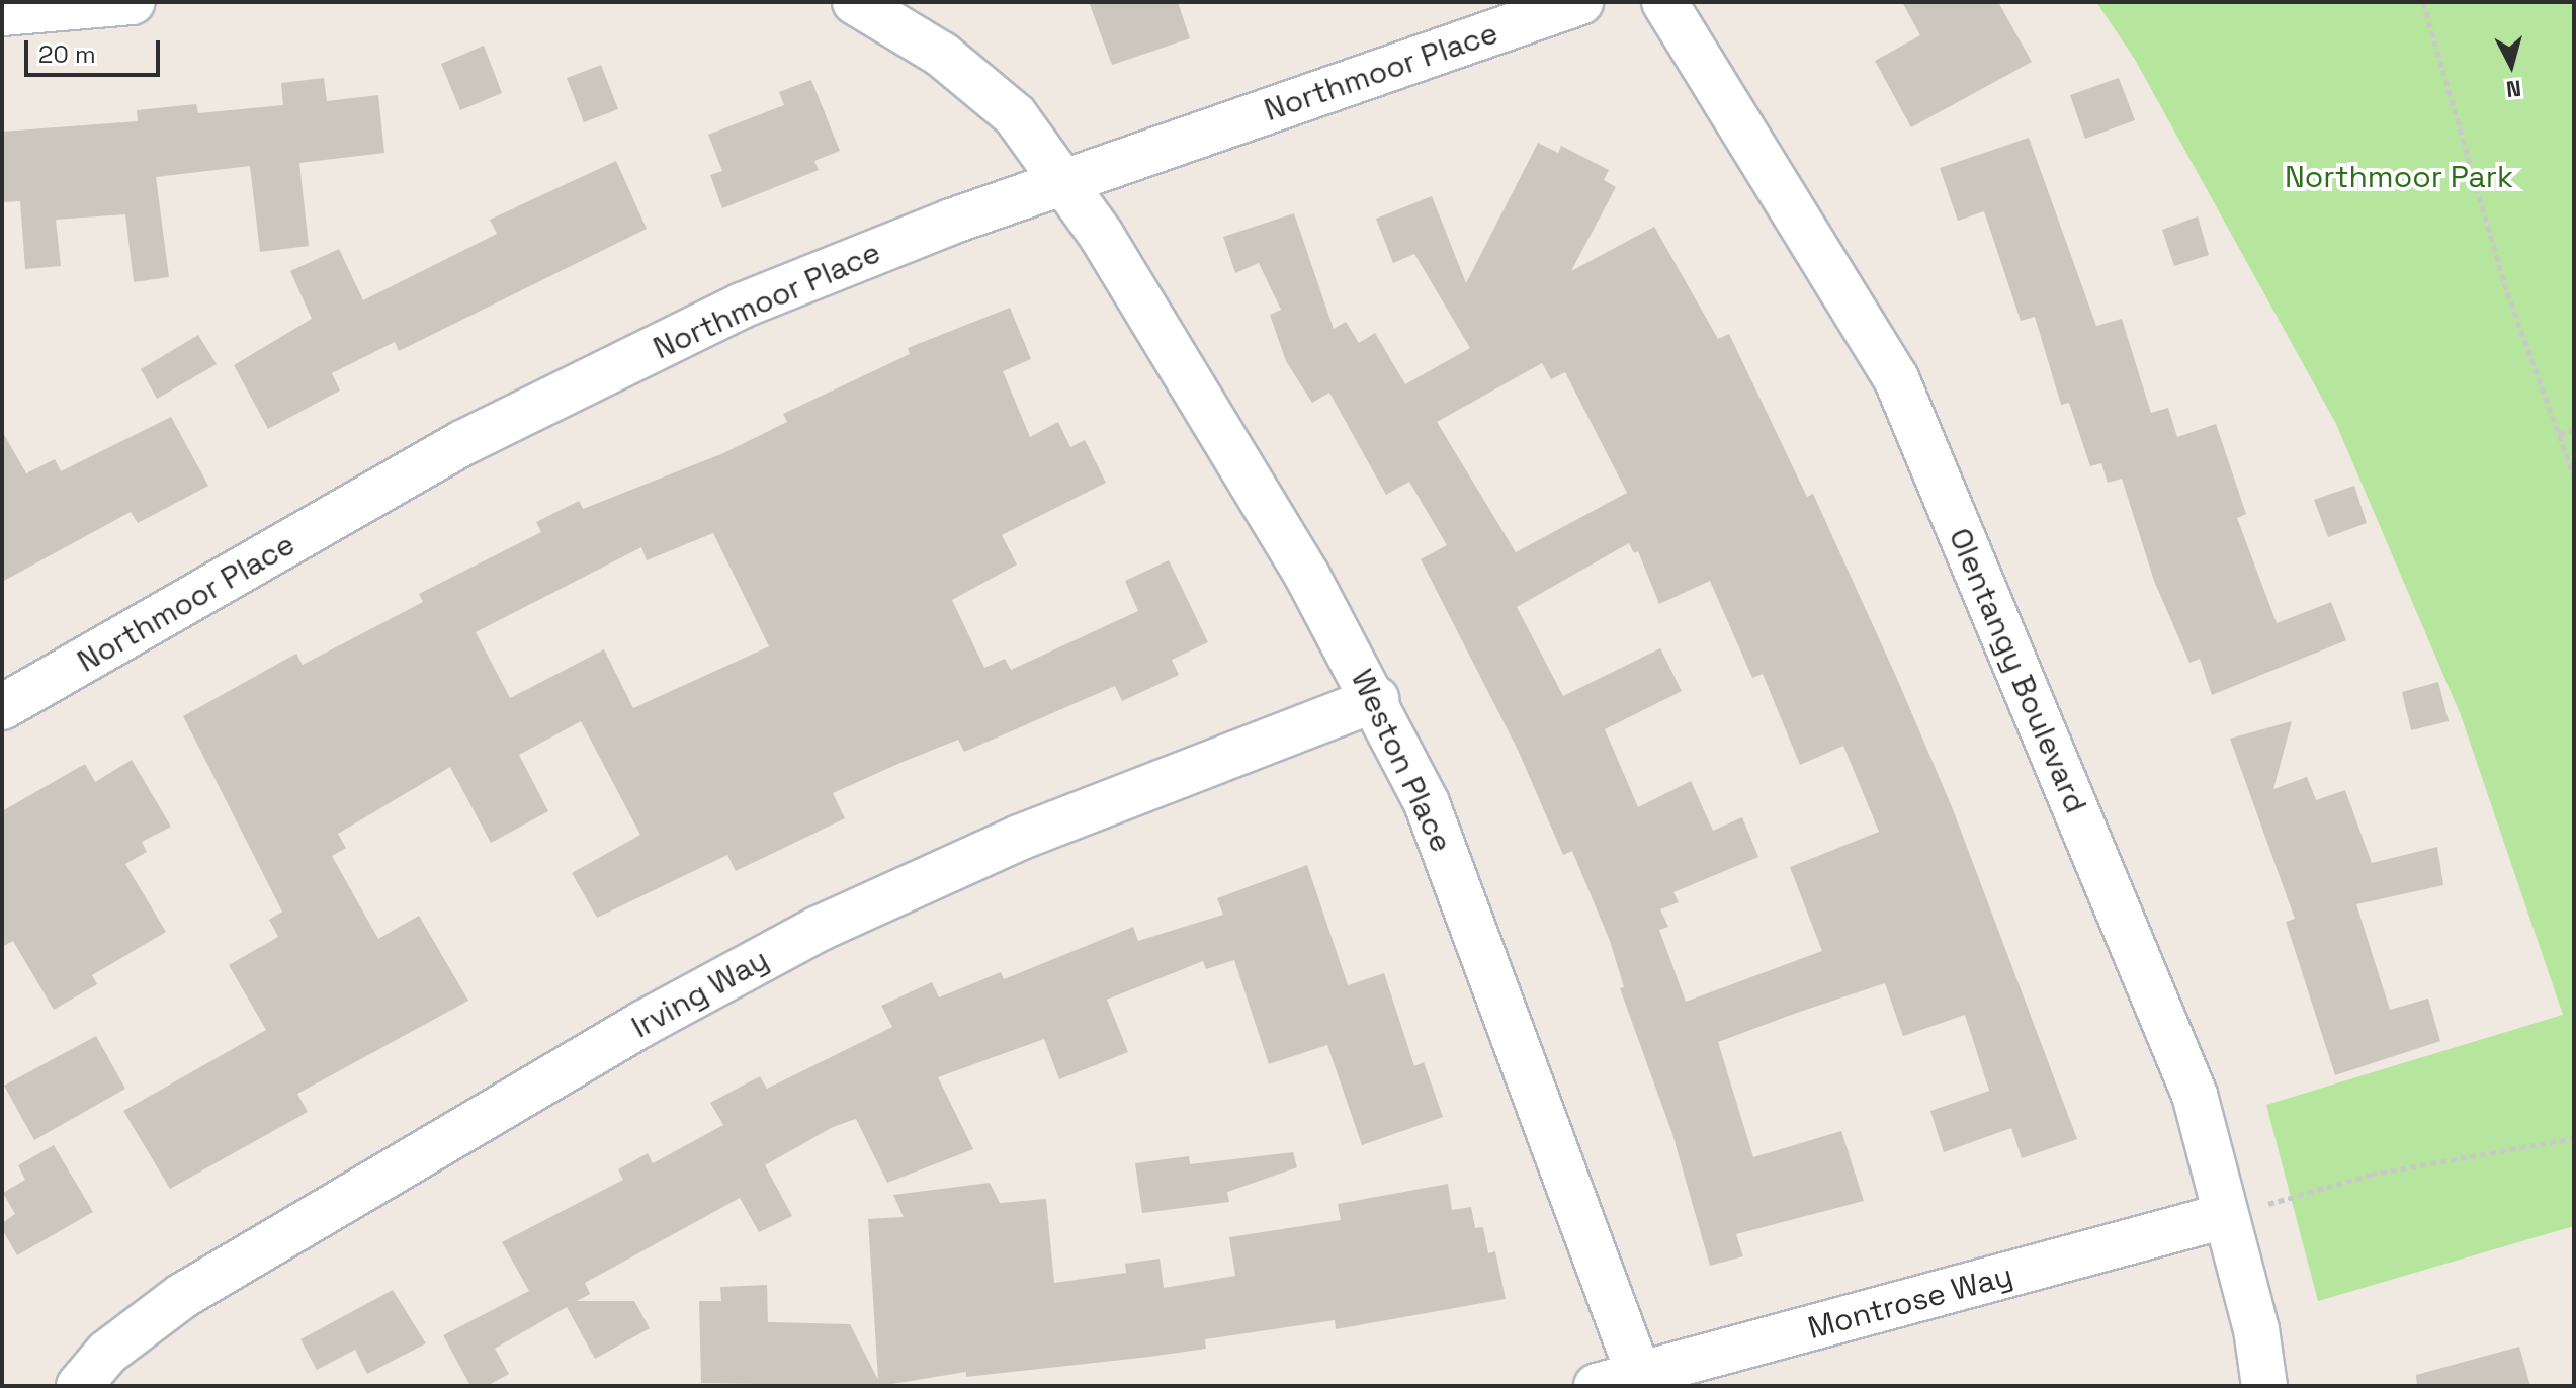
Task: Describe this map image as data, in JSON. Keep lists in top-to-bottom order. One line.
{"streets":{"street":["Northmoor Place","Olentangy Boulevard","Weston Place","Irving Way","Montrose Way"]},"crossings":[["Northmoor Place","Weston Place"],["Olentangy Boulevard","Montrose Way"],["Weston Place","Irving Way"],["Weston Place","Montrose Way"]],"parks":["Northmoor Park"],"scale_bar":"20 m","north":"bottom"}
